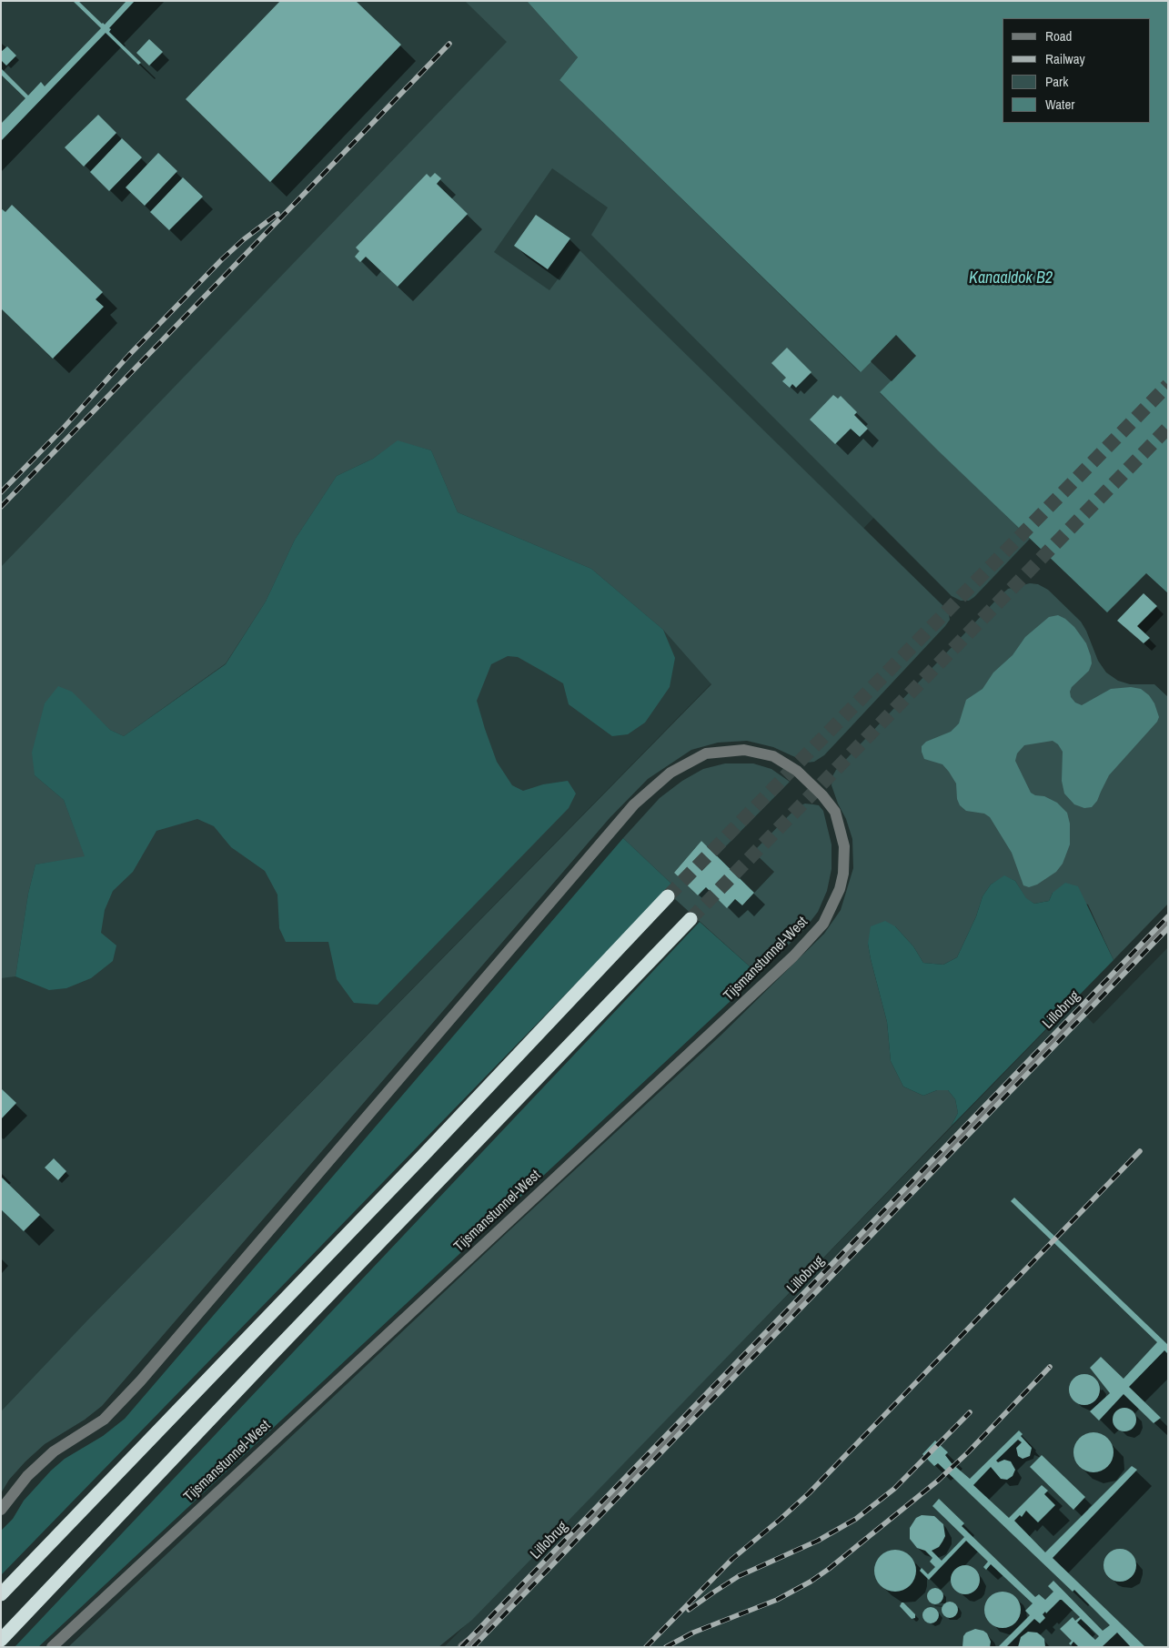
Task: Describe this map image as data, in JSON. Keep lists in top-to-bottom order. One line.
{"streets":{"street":["Tijsmanstunnel-West","Lillobrug"]},"water":["Kanaaldok B2"],"legend":["Road","Railway","Park","Water"]}
